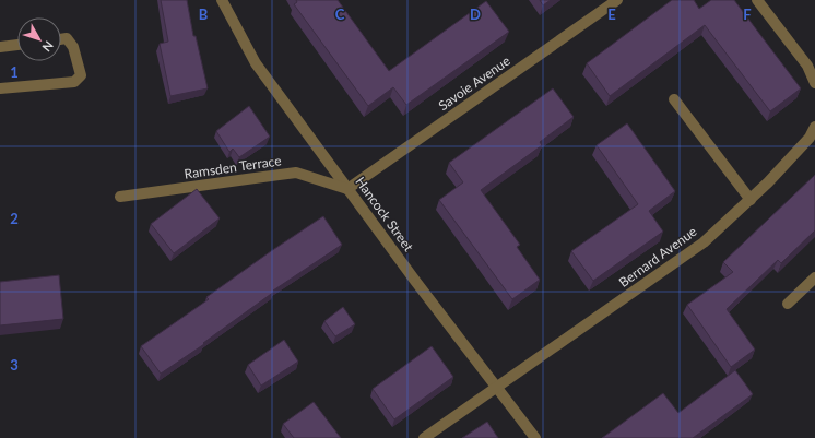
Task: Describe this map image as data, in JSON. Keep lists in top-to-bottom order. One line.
{"streets":{"street":["Savoie Avenue","Ramsden Terrace","Hancock Street","Bernard Avenue"]},"crossings":[["Savoie Avenue","Ramsden Terrace"],["Savoie Avenue","Hancock Street"],["Ramsden Terrace","Hancock Street"],["Hancock Street","Bernard Avenue"]],"north":"bottom right","grid":{"columns":["B","C","D","E","F"],"rows":["1","2","3"]}}
